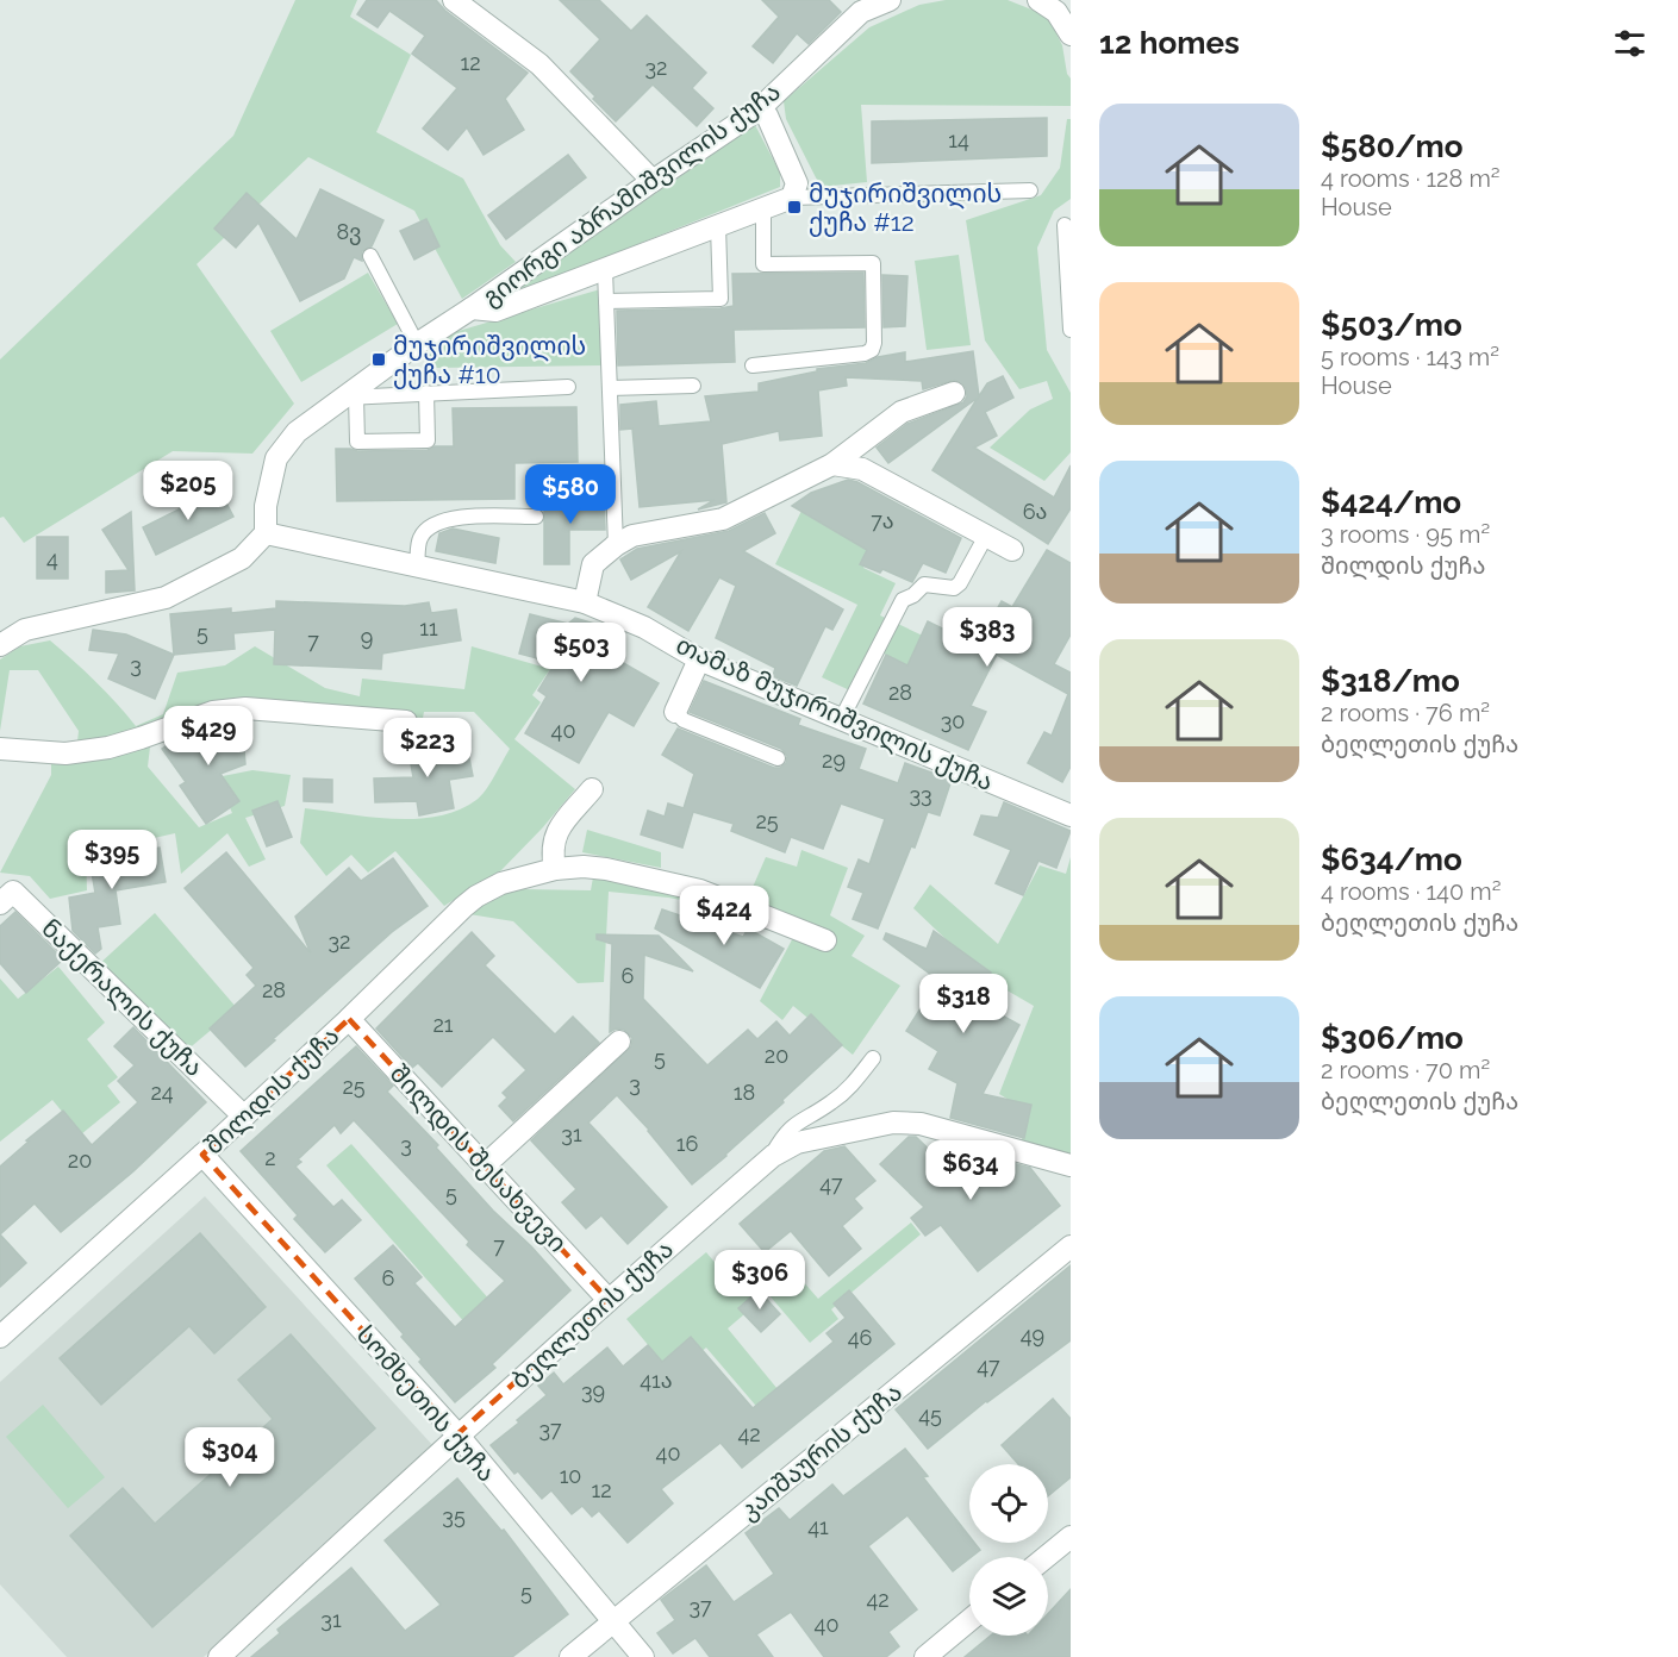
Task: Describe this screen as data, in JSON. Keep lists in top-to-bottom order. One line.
{"streets":{"street":["გიორგი აბრამიშვილის ქუჩა","თამაზ მუჯირიშვილის ქუჩა","ნაქერალის ქუჩა","შილდის ქუჩა","შილდის შესახვევი","ბეღლეთის ქუჩა","სომხეთის ქუჩა","კაიშაურის ქუჩა"]},"crossings":[["ნაქერალის ქუჩა","შილდის ქუჩა"],["შილდის ქუჩა","შილდის შესახვევი"],["შილდის ქუჩა","სომხეთის ქუჩა"],["შილდის შესახვევი","ბეღლეთის ქუჩა"],["ბეღლეთის ქუჩა","სომხეთის ქუჩა"],["სომხეთის ქუჩა","კაიშაურის ქუჩა"]],"places":{"transit":["მუჯირიშვილის ქუჩა #12","მუჯირიშვილის ქუჩა #10"]},"house_numbers":["12","32","14","8ვ","6ა","7ა","4","11","5","9","7","3","28","30","40","29","33","25","32","6","28","21","20","5","3","25","24","18","31","16","3","2","20","47","5","7","6","49","46","47","41ა","39","45","37","42","40","10","12","35","41","5","42","37","31","40"],"page":{"heading":"12 homes","list":[{"name":"$580/mo","note":"4 rooms · 128 m² · House"},{"name":"$503/mo","note":"5 rooms · 143 m² · House"},{"name":"$424/mo","note":"3 rooms · 95 m² · შილდის ქუჩა"},{"name":"$318/mo","note":"2 rooms · 76 m² · ბეღლეთის ქუჩა"},{"name":"$634/mo","note":"4 rooms · 140 m² · ბეღლეთის ქუჩა"},{"name":"$306/mo","note":"2 rooms · 70 m² · ბეღლეთის ქუჩა"}],"price":["$205","$580","$383","$503","$429","$223","$395","$424","$318","$634","$306","$304"]}}
